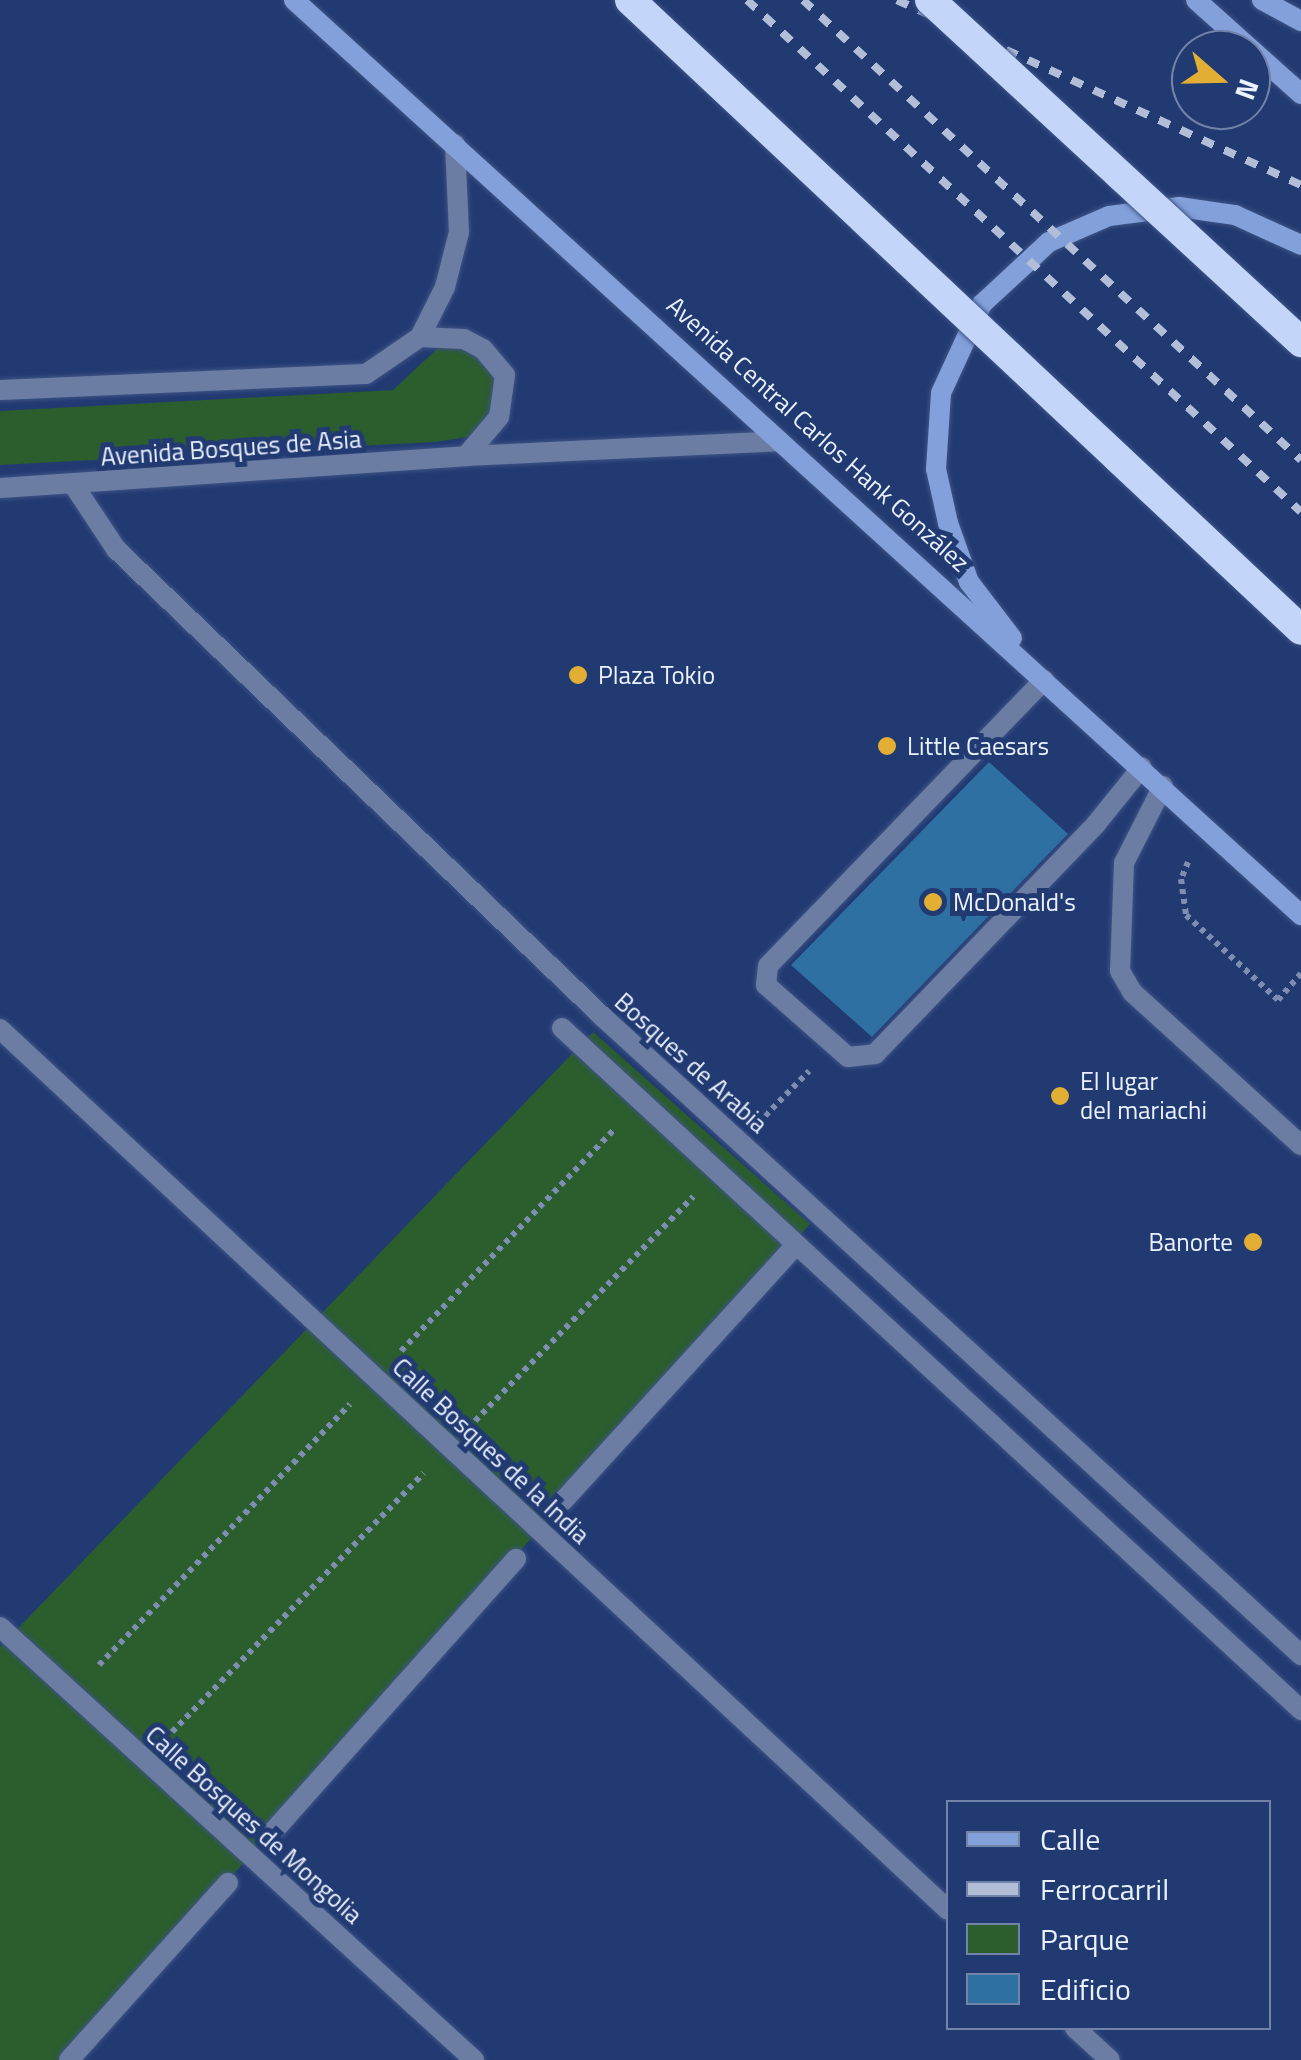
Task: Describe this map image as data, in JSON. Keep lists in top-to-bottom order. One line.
{"streets":{"main road":["Avenida Central Carlos Hank González"],"street":["Avenida Bosques de Asia","Bosques de Arabia","Calle Bosques de la India","Calle Bosques de Mongolia"]},"crossings":[["Avenida Central Carlos Hank González","Avenida Bosques de Asia"],["Avenida Bosques de Asia","Bosques de Arabia"]],"places":["Plaza Tokio","Little Caesars","McDonald's","El lugar del mariachi","Banorte"],"legend":["Calle","Ferrocarril","Parque","Edificio"],"north":"right"}
